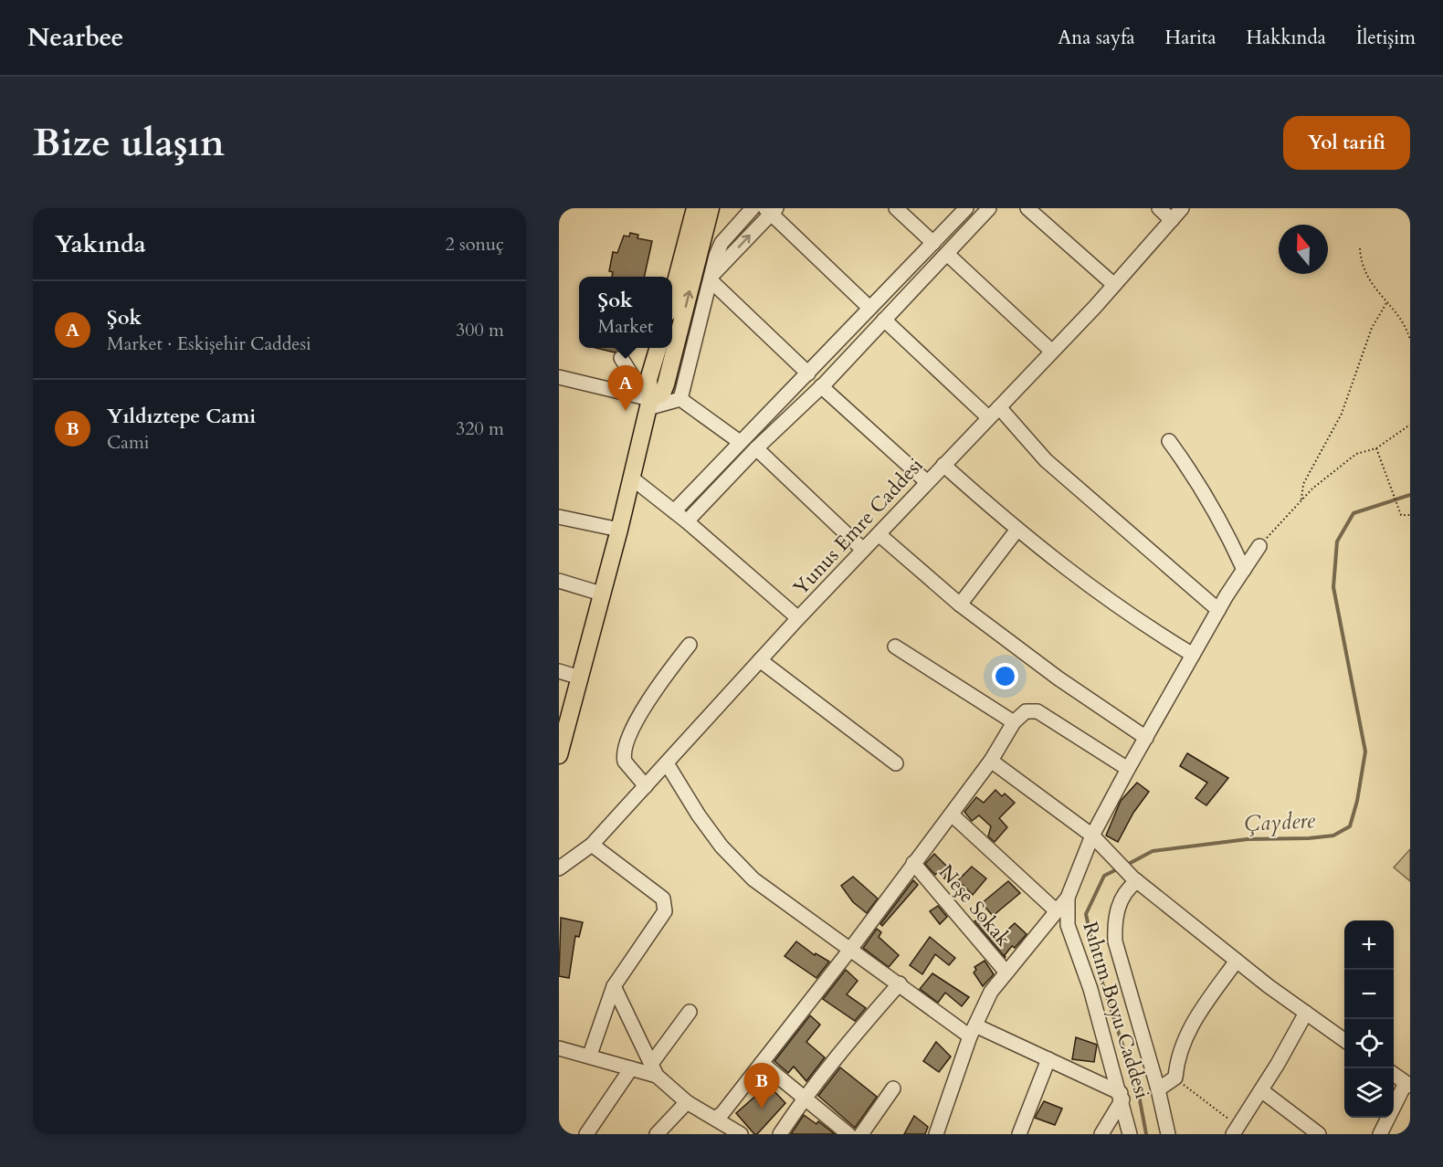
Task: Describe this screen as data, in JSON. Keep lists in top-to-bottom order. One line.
{"streets":{"street":["Yunus Emre Caddesi","Neşe Sokak","Rıhtım Boyu Caddesi"]},"water":["Çaydere"],"north":"top","page":{"header":"Nearbee","nav":["Ana sayfa","Harita","Hakkında","İletişim"],"buttons":"Yol tarifi","title":"Bize ulaşın","heading":["Yakında","2 sonuç"],"popup":["Şok","Market"],"list":[{"mark":"A","name":"Şok","note":"Market · Eskişehir Caddesi","value":"300 m"},{"mark":"B","name":"Yıldıztepe Cami","note":"Cami","value":"320 m"}],"pins":["A","B"],"map_buttons":["+","−"]}}
